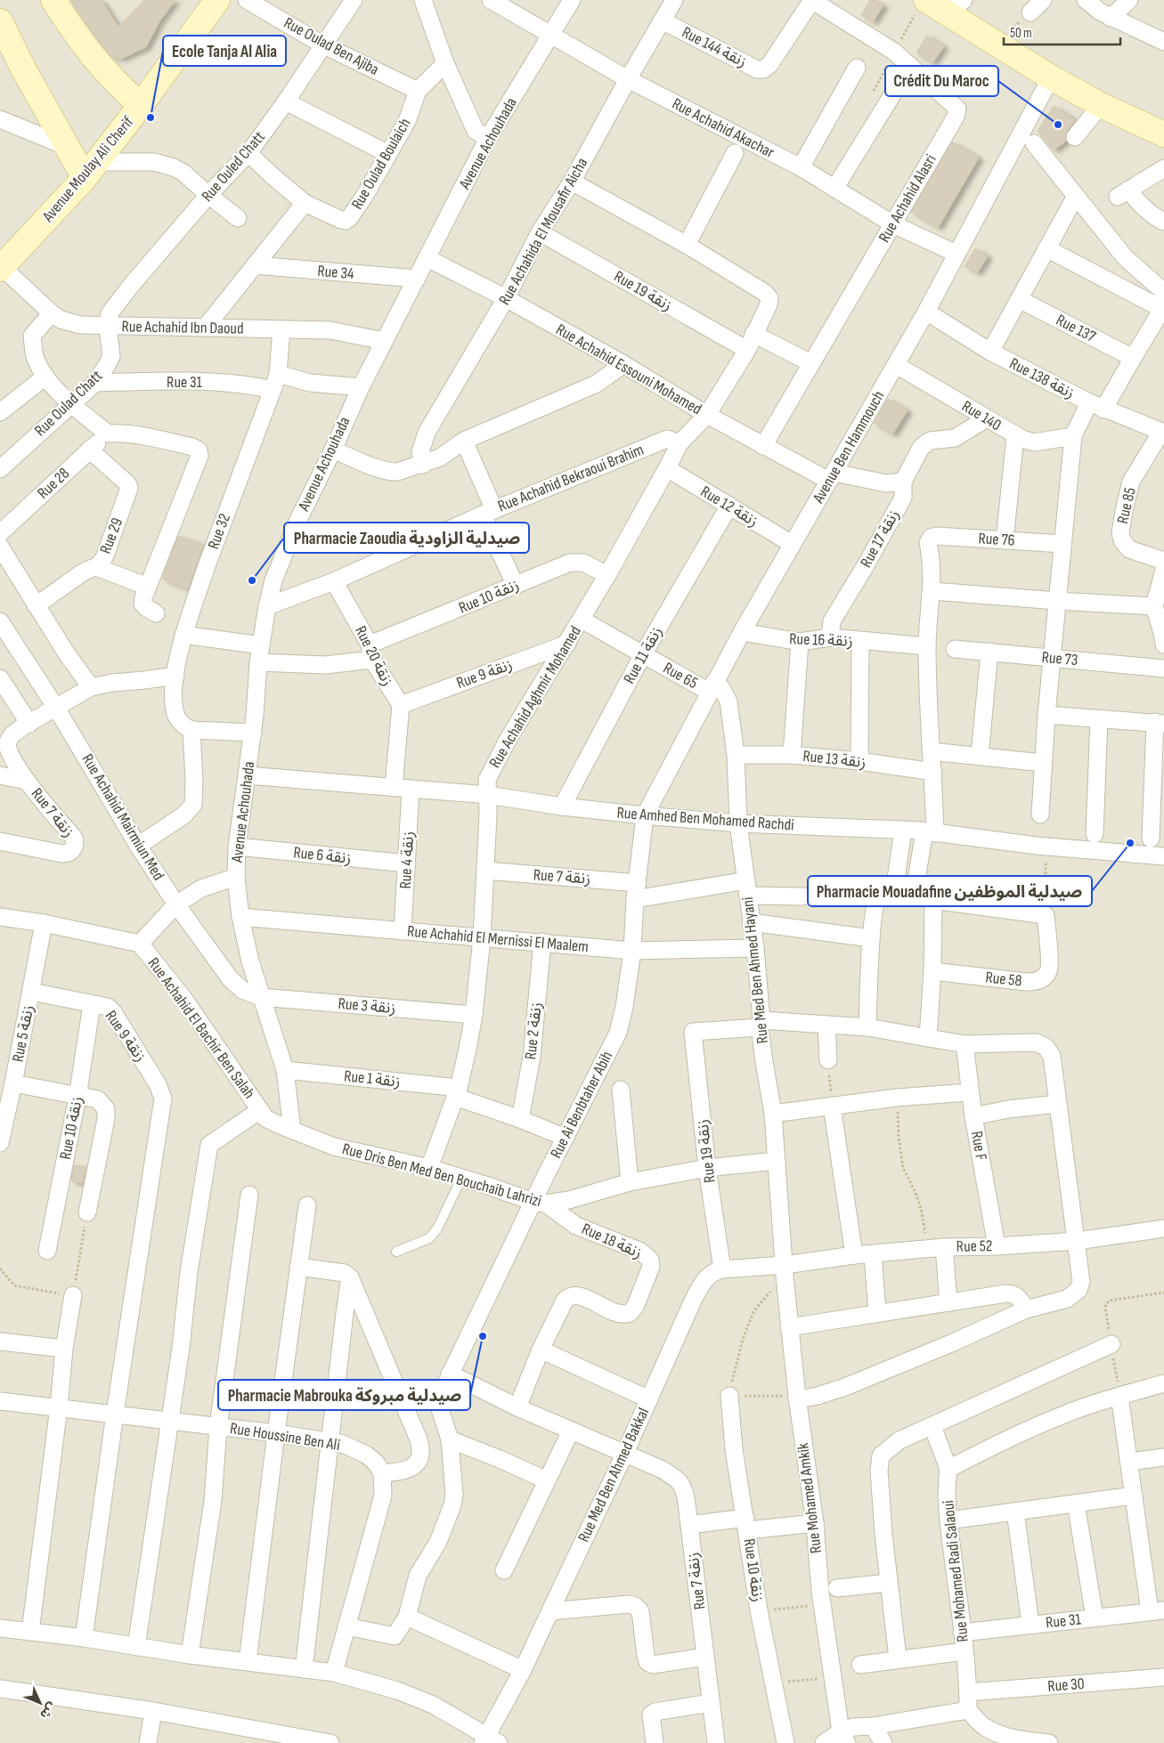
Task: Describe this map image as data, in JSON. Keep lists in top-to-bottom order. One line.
{"streets":{"street":["Rue Oulad Ben Ajiba","Rue 144 زنقة","Rue Achahid Akachar","Avenue Achouhada","Rue Oulad Boulaich","Rue Ouled Chatt","Avenue Moulay Ali Cherif","Rue Achahid Alasri","Rue Achahida El Mousafir Aicha","Rue 34","Rue 19 زنقة","Rue Achahid Ibn Daoud","Rue 137","Rue Achahid Essouni Mohamed","Rue 138 زنقة","Rue 31","Rue Oulad Chatt","Rue 140","Avenue Ben Hammouch","Rue Achahid Bekraoui Brahim","Rue 28","Rue 85","Rue 12 زنقة","Rue 32","Rue 29","Rue 17 زنقة","Rue 76","Rue 10 زنقة","Rue 16 زنقة","Rue 11 زنقة","Rue 20 زنقة","Rue 73","Rue 9 زنقة","Rue 65","Rue Achahid Aghmir Mohamed","Rue 13 زنقة","Rue 7 زنقة","Rue Achahid Mairmiun Med","Rue Amhed Ben Mohamed Rachdi","Rue 6 زنقة","Rue 4 زنقة","Rue Achahid El Mernissi El Maalem","Rue Med Ben Ahmed Hayani","Rue 58","Rue 3 زنقة","Rue Achahid El Bachir Ben Salah","Rue 2 زنقة","Rue 5 زنقة","Rue 1 زنقة","Rue Ai Benbtaher Abih","Rue F","Rue Dris Ben Med Ben Bouchaib Lahrizi","Rue 18 زنقة","Rue 52","Rue Houssine Ben Ali","Rue Med Ben Ahmed Bakkal","Rue Mohamed Amkik","Rue Mohamed Radi Salaoui","Rue 30"]},"crossings":[["Rue Oulad Ben Ajiba","Rue Oulad Boulaich"],["Rue Oulad Ben Ajiba","Rue Ouled Chatt"],["Rue 144 زنقة","Rue Achahid Alasri"],["Rue 144 زنقة","Rue Achahida El Mousafir Aicha"],["Rue Achahid Akachar","Avenue Achouhada"],["Rue Achahid Akachar","Rue Achahid Alasri"],["Rue Achahid Akachar","Rue Achahida El Mousafir Aicha"],["Rue Achahid Akachar","Avenue Ben Hammouch"],["Avenue Achouhada","Rue 34"],["Avenue Achouhada","Rue Achahid Ibn Daoud"],["Avenue Achouhada","Rue Achahid Essouni Mohamed"],["Avenue Achouhada","Rue Achahid Bekraoui Brahim"],["Avenue Achouhada","Rue 10 زنقة"],["Avenue Achouhada","Rue Achahid Mairmiun Med"],["Avenue Achouhada","Rue Amhed Ben Mohamed Rachdi"],["Avenue Achouhada","Rue 6 زنقة"],["Avenue Achouhada","Rue Achahid El Mernissi El Maalem"],["Avenue Achouhada","Rue 3 زنقة"],["Avenue Achouhada","Rue Achahid El Bachir Ben Salah"],["Avenue Achouhada","Rue 1 زنقة"],["Avenue Achouhada","Rue Dris Ben Med Ben Bouchaib Lahrizi"],["Rue Oulad Boulaich","Rue Ouled Chatt"],["Rue Ouled Chatt","Rue Achahid Ibn Daoud"],["Rue Ouled Chatt","Rue Oulad Chatt"],["Avenue Moulay Ali Cherif","Rue Achahid Ibn Daoud"],["Rue Achahid Alasri","Rue 19 زنقة"],["Rue Achahid Alasri","Rue Achahid Essouni Mohamed"],["Rue Achahida El Mousafir Aicha","Rue 19 زنقة"],["Rue Achahida El Mousafir Aicha","Rue Achahid Essouni Mohamed"],["Rue 19 زنقة","Rue Achahid Aghmir Mohamed"],["Rue 19 زنقة","Rue Med Ben Ahmed Hayani"],["Rue 19 زنقة","Rue Dris Ben Med Ben Bouchaib Lahrizi"],["Rue 19 زنقة","Rue Med Ben Ahmed Bakkal"],["Rue Achahid Ibn Daoud","Rue Oulad Chatt"],["Rue Achahid Ibn Daoud","Rue 32"],["Rue Achahid Essouni Mohamed","Avenue Ben Hammouch"],["Rue Achahid Essouni Mohamed","Rue 17 زنقة"],["Rue Achahid Essouni Mohamed","Rue Achahid Aghmir Mohamed"],["Rue 138 زنقة","Avenue Ben Hammouch"],["Rue 138 زنقة","Rue 85"],["Rue 31","Rue Oulad Chatt"],["Rue 31","Rue 32"],["Rue 31","Rue Mohamed Radi Salaoui"],["Rue 140","Avenue Ben Hammouch"],["Rue 140","Rue 17 زنقة"],["Avenue Ben Hammouch","Rue 12 زنقة"],["Avenue Ben Hammouch","Rue 16 زنقة"],["Avenue Ben Hammouch","Rue 65"],["Avenue Ben Hammouch","Rue Amhed Ben Mohamed Rachdi"],["Avenue Ben Hammouch","Rue Med Ben Ahmed Hayani"],["Avenue Ben Hammouch","Rue Ai Benbtaher Abih"],["Rue Achahid Bekraoui Brahim","Rue 20 زنقة"],["Rue Achahid Bekraoui Brahim","Rue Achahid Aghmir Mohamed"],["Rue 28","Rue 29"],["Rue 12 زنقة","Rue 11 زنقة"],["Rue 12 زنقة","Rue Achahid Aghmir Mohamed"],["Rue 17 زنقة","Rue 16 زنقة"],["Rue 10 زنقة","Rue 20 زنقة"],["Rue 10 زنقة","Rue 9 زنقة"],["Rue 10 زنقة","Rue Achahid Aghmir Mohamed"],["Rue 11 زنقة","Rue 65"],["Rue 11 زنقة","Rue Amhed Ben Mohamed Rachdi"],["Rue 20 زنقة","Rue 9 زنقة"],["Rue 20 زنقة","Rue Amhed Ben Mohamed Rachdi"],["Rue 9 زنقة","Rue Achahid Aghmir Mohamed"],["Rue 9 زنقة","Rue 5 زنقة"],["Rue 9 زنقة","Rue Houssine Ben Ali"],["Rue 65","Rue Achahid Aghmir Mohamed"],["Rue 65","Rue Med Ben Ahmed Hayani"],["Rue Achahid Aghmir Mohamed","Rue 7 زنقة"],["Rue Achahid Aghmir Mohamed","Rue Amhed Ben Mohamed Rachdi"],["Rue Achahid Aghmir Mohamed","Rue Achahid El Mernissi El Maalem"],["Rue Achahid Aghmir Mohamed","Rue 3 زنقة"],["Rue Achahid Aghmir Mohamed","Rue 1 زنقة"],["Rue Achahid Aghmir Mohamed","Rue Dris Ben Med Ben Bouchaib Lahrizi"],["Rue 13 زنقة","Rue Med Ben Ahmed Hayani"],["Rue 7 زنقة","Rue Ai Benbtaher Abih"],["Rue 7 زنقة","Rue 18 زنقة"],["Rue 7 زنقة","Rue Med Ben Ahmed Bakkal"],["Rue Achahid Mairmiun Med","Rue 3 زنقة"],["Rue Amhed Ben Mohamed Rachdi","Rue 4 زنقة"],["Rue Amhed Ben Mohamed Rachdi","Rue Med Ben Ahmed Hayani"],["Rue Amhed Ben Mohamed Rachdi","Rue Ai Benbtaher Abih"],["Rue 6 زنقة","Rue 4 زنقة"],["Rue 4 زنقة","Rue Achahid El Mernissi El Maalem"],["Rue Achahid El Mernissi El Maalem","Rue Med Ben Ahmed Hayani"],["Rue Achahid El Mernissi El Maalem","Rue 2 زنقة"],["Rue Achahid El Mernissi El Maalem","Rue Ai Benbtaher Abih"],["Rue Med Ben Ahmed Hayani","Rue Dris Ben Med Ben Bouchaib Lahrizi"],["Rue Med Ben Ahmed Hayani","Rue 52"],["Rue Med Ben Ahmed Hayani","Rue Med Ben Ahmed Bakkal"],["Rue Med Ben Ahmed Hayani","Rue Mohamed Amkik"],["Rue Achahid El Bachir Ben Salah","Rue 5 زنقة"],["Rue Achahid El Bachir Ben Salah","Rue Dris Ben Med Ben Bouchaib Lahrizi"],["Rue 2 زنقة","Rue 1 زنقة"],["Rue 1 زنقة","Rue Ai Benbtaher Abih"],["Rue Ai Benbtaher Abih","Rue Dris Ben Med Ben Bouchaib Lahrizi"],["Rue Ai Benbtaher Abih","Rue 18 زنقة"],["Rue F","Rue 52"],["Rue Dris Ben Med Ben Bouchaib Lahrizi","Rue 18 زنقة"],["Rue 52","Rue Med Ben Ahmed Bakkal"],["Rue 52","Rue Mohamed Amkik"],["Rue Med Ben Ahmed Bakkal","Rue Mohamed Amkik"],["Rue Mohamed Radi Salaoui","Rue 30"]],"places":["Ecole Tanja Al Alia","Crédit Du Maroc","Pharmacie Zaoudia صيدلية الزاودية","Pharmacie Mouadafine صيدلية الموظفين","Pharmacie Mabrouka صيدلية مبروكة"],"scale_bar":"50 m","north":"bottom right"}
